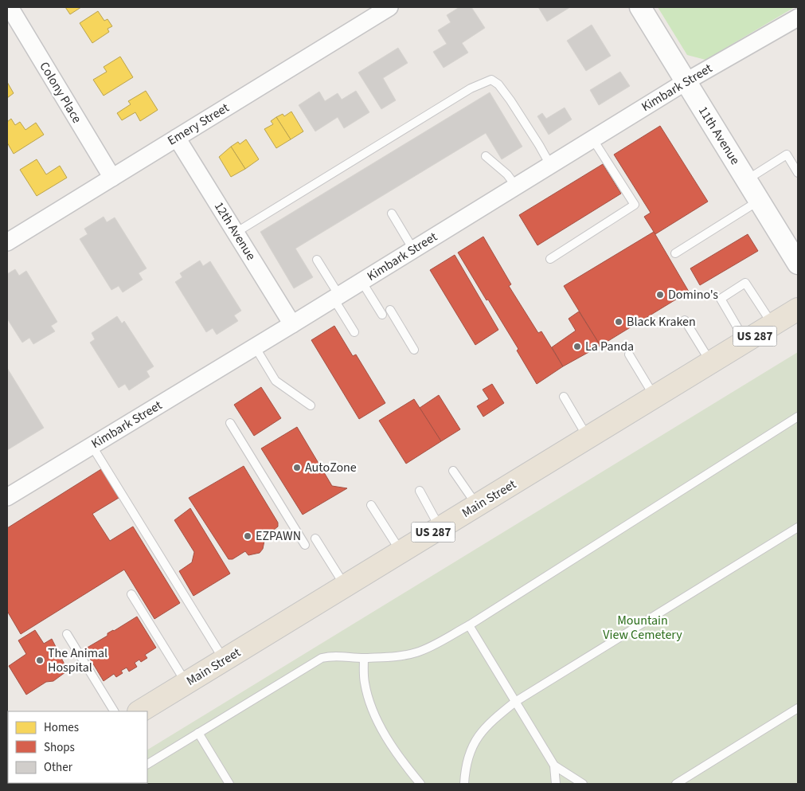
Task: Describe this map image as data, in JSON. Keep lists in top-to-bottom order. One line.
{"streets":{"highway":["US 287","Main Street"],"street":["Kimbark Street","Colony Place","Emery Street","11th Avenue","12th Avenue"]},"crossings":[["Kimbark Street","11th Avenue"],["Kimbark Street","12th Avenue"],["Colony Place","Emery Street"],["Emery Street","12th Avenue"]],"parks":["Mountain View Cemetery"],"places":["Domino's","Black Kraken","La Panda","AutoZone","EZPAWN","The Animal Hospital"],"legend":["Homes","Shops","Other"]}
